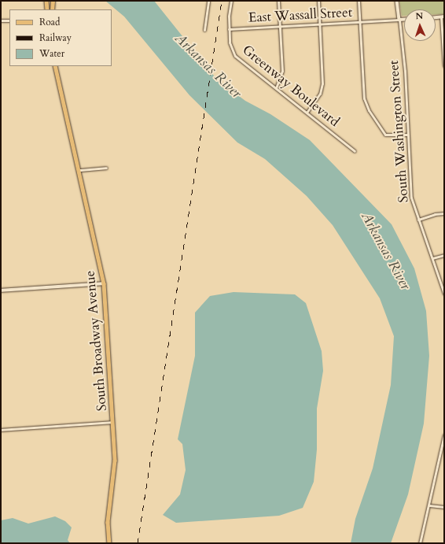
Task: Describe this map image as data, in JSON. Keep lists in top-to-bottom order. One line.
{"streets":{"main road":["South Broadway Avenue"],"street":["East Wassall Street","Greenway Boulevard","South Washington Street"]},"crossings":[["East Wassall Street","Greenway Boulevard"],["East Wassall Street","South Washington Street"]],"water":["Arkansas River"],"legend":["Road","Railway","Water"],"north":"top"}
